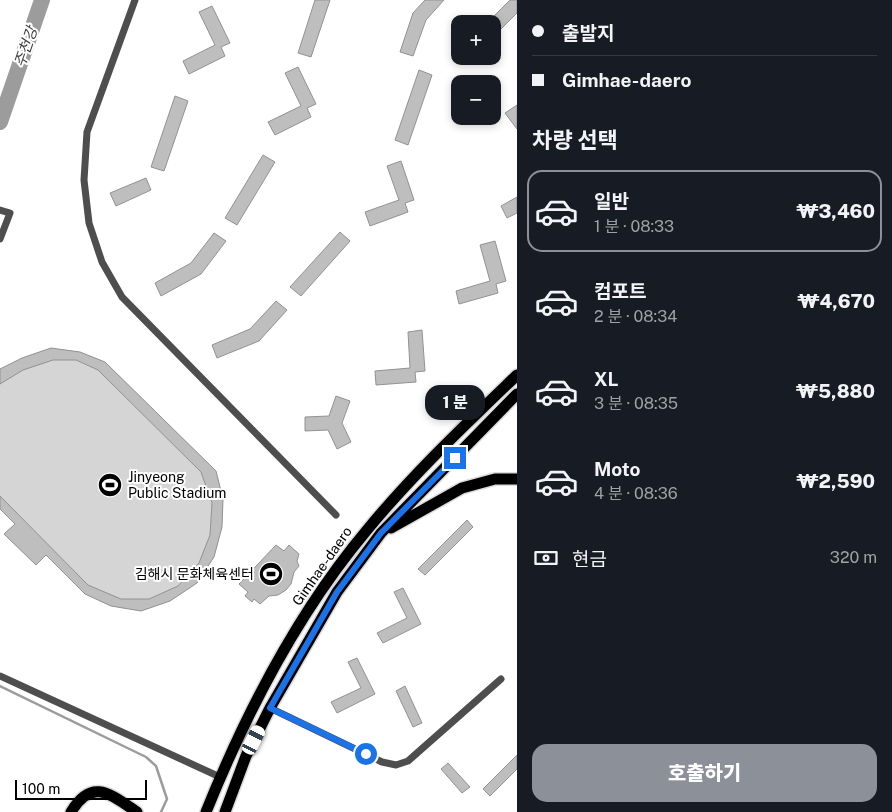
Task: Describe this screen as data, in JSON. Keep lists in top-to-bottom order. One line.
{"streets":{"main road":["Gimhae-daero"]},"water":["주천강"],"places":{"sports":["Jinyeong Public Stadium","김해시 문화체육센터"]},"scale_bar":"100 m","page":{"banner":["출발지","Gimhae-daero"],"map_buttons":["+","−"],"heading":"차량 선택","list":[{"name":"일반","note":"1 분 · 08:33","value":"₩3,460"},{"name":"컴포트","note":"2 분 · 08:34","value":"₩4,670"},{"name":"XL","note":"3 분 · 08:35","value":"₩5,880"},{"name":"Moto","note":"4 분 · 08:36","value":"₩2,590"}],"bubble":"1 분","pay":["현금","320 m"],"buttons":"호출하기","scale":"100 m"}}
